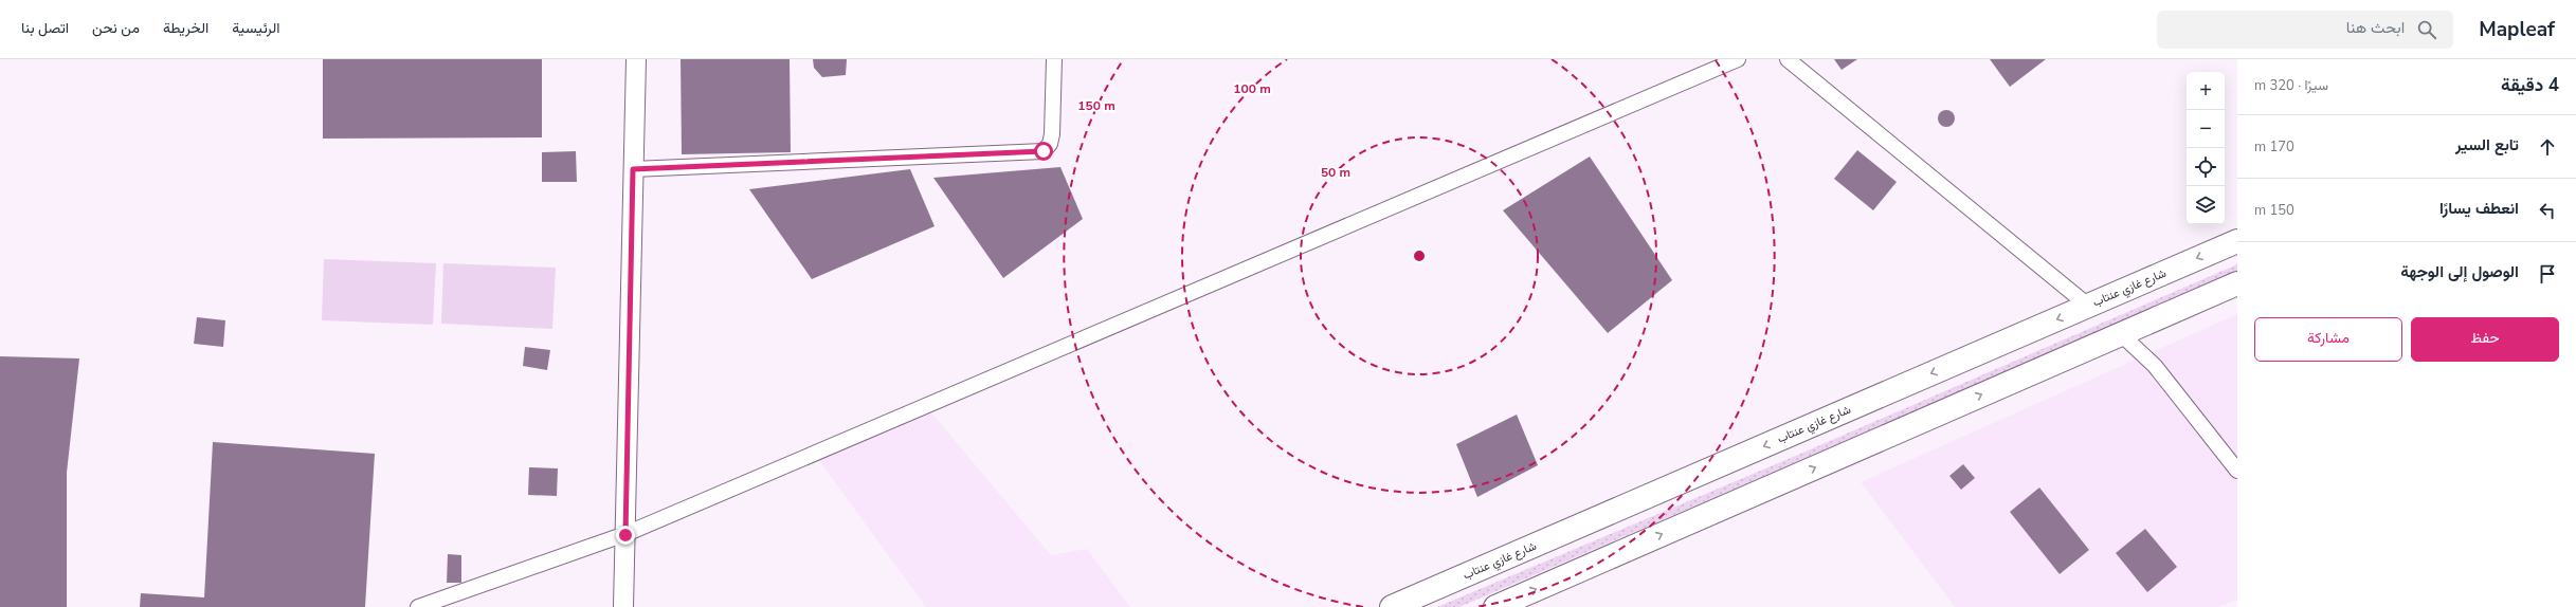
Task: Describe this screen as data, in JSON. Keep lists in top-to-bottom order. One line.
{"streets":{"highway":["شارع غازي عنتاب"]},"page":{"header":"Mapleaf","search":"ابحث هنا","nav":["الرئيسية","الخريطة","من نحن","اتصل بنا"],"heading":["4 دقيقة","سيرًا · 320 m"],"map_buttons":["+","−"],"list":[["تابع السير","170 m"],["انعطف يسارًا","150 m"],"الوصول إلى الوجهة"],"buttons":["حفظ","مشاركة"]},"rings":["100 m","150 m","50 m"]}
